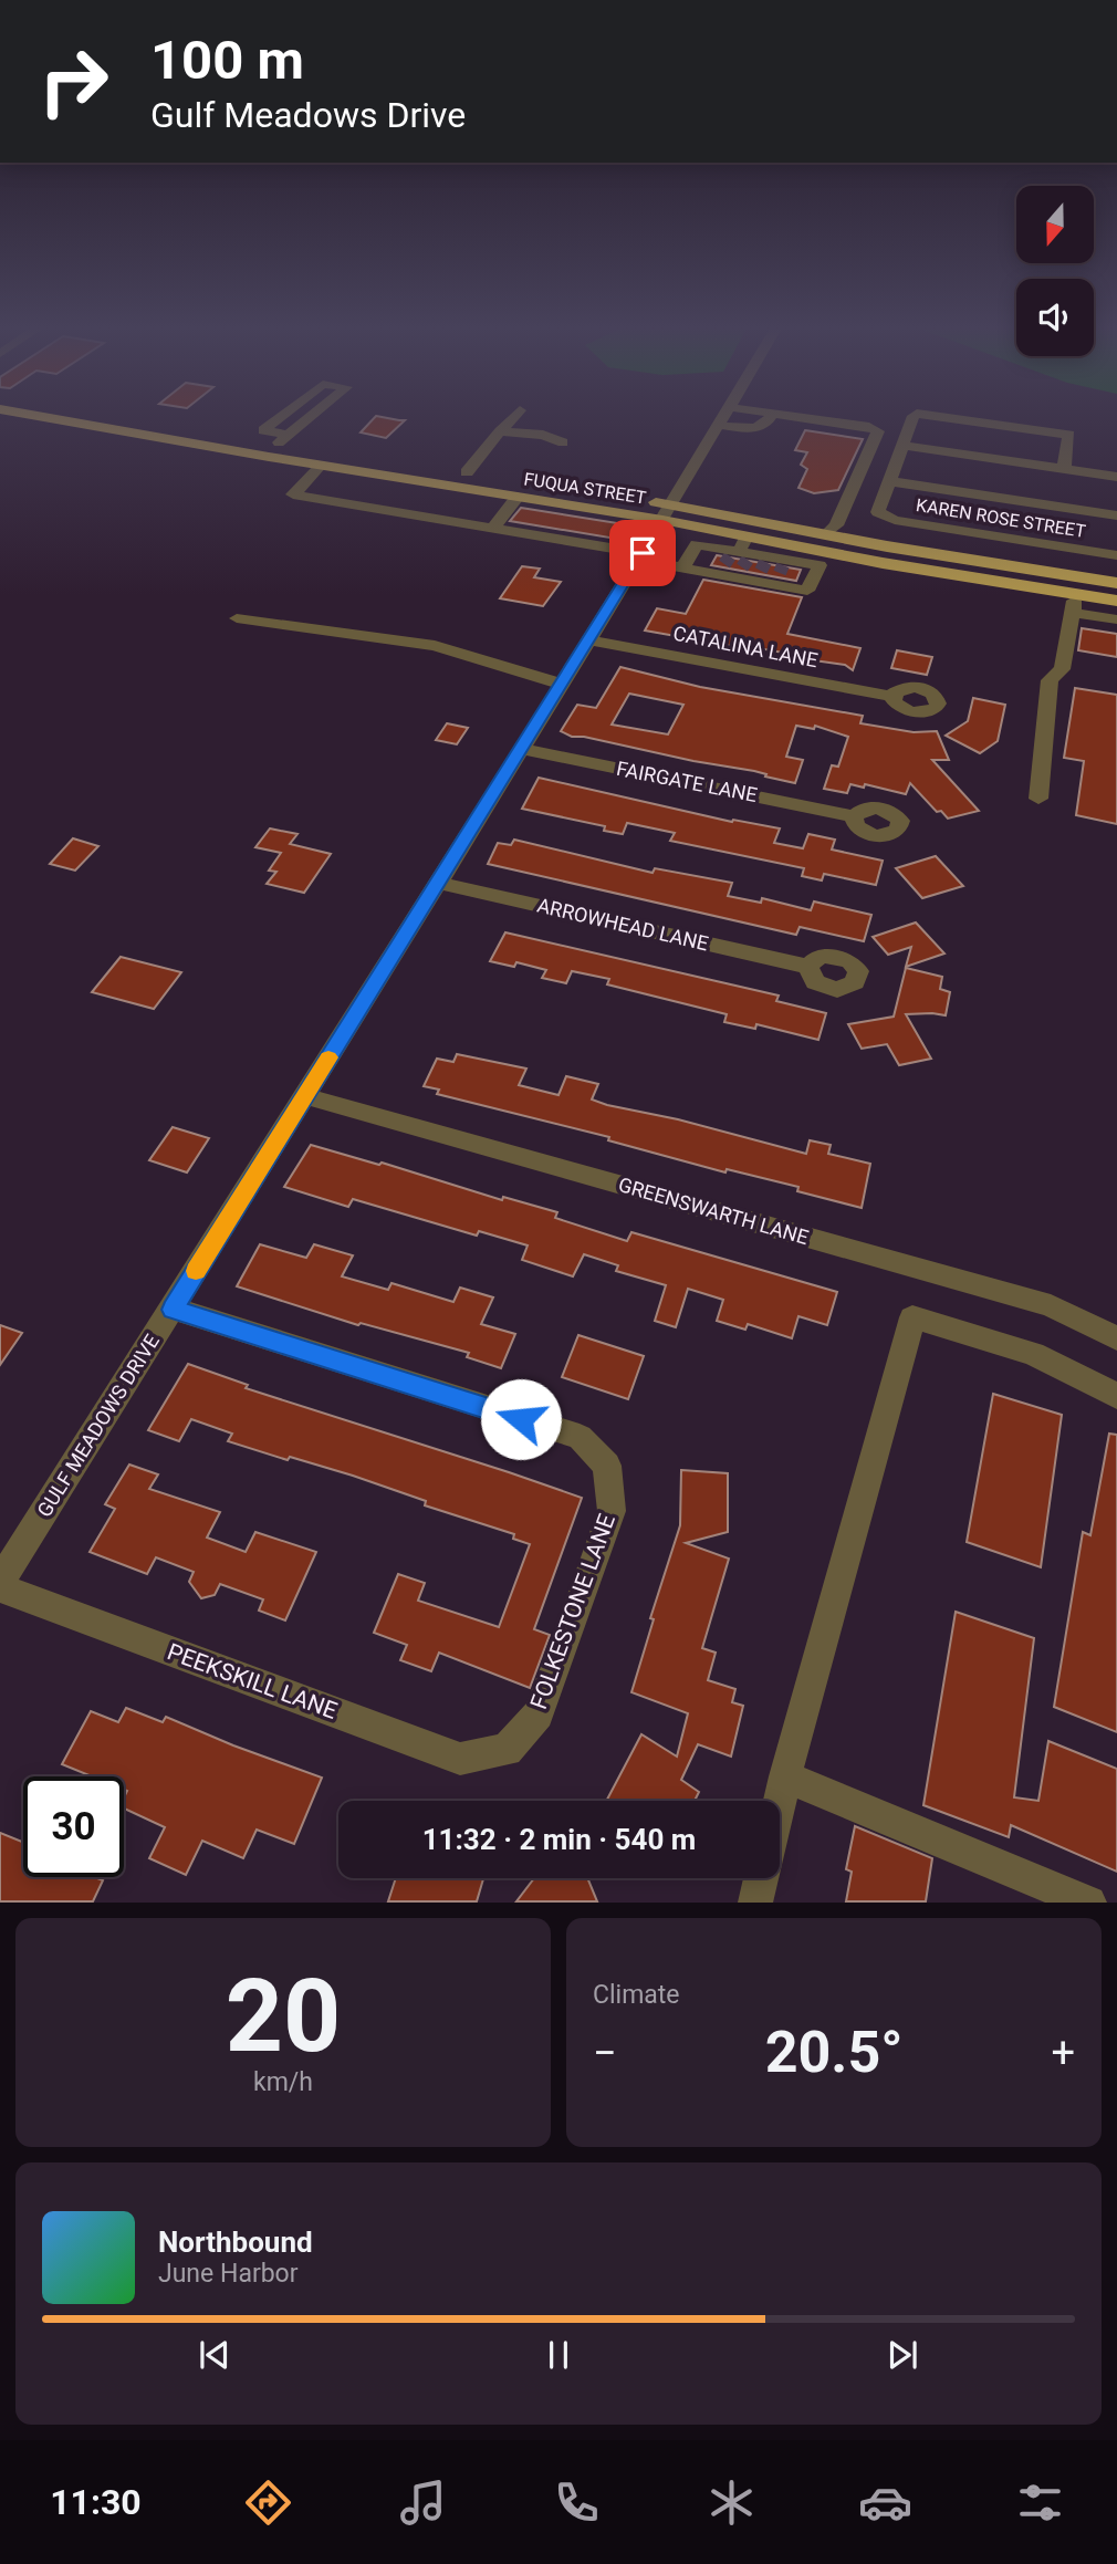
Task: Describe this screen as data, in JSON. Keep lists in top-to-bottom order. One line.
{"streets":{"main road":["FUQUA STREET"],"street":["KAREN ROSE STREET","CATALINA LANE","FAIRGATE LANE","ARROWHEAD LANE","GREENSWARTH LANE","GULF MEADOWS DRIVE","FOLKESTONE LANE","PEEKSKILL LANE"]},"crossings":[["FUQUA STREET","GULF MEADOWS DRIVE"],["CATALINA LANE","GULF MEADOWS DRIVE"],["FAIRGATE LANE","GULF MEADOWS DRIVE"],["ARROWHEAD LANE","GULF MEADOWS DRIVE"],["GREENSWARTH LANE","GULF MEADOWS DRIVE"],["GULF MEADOWS DRIVE","FOLKESTONE LANE"],["GULF MEADOWS DRIVE","PEEKSKILL LANE"],["FOLKESTONE LANE","PEEKSKILL LANE"]],"north":"bottom","page":{"turn":["100 m","Gulf Meadows Drive"],"limit":"30","trip":"11:32 · 2 min · 540 m","tile":[["20","km/h"],"Climate"],"heat":["−","20.5°","+"],"song":["Northbound","June Harbor"],"tabs":"11:30"}}
